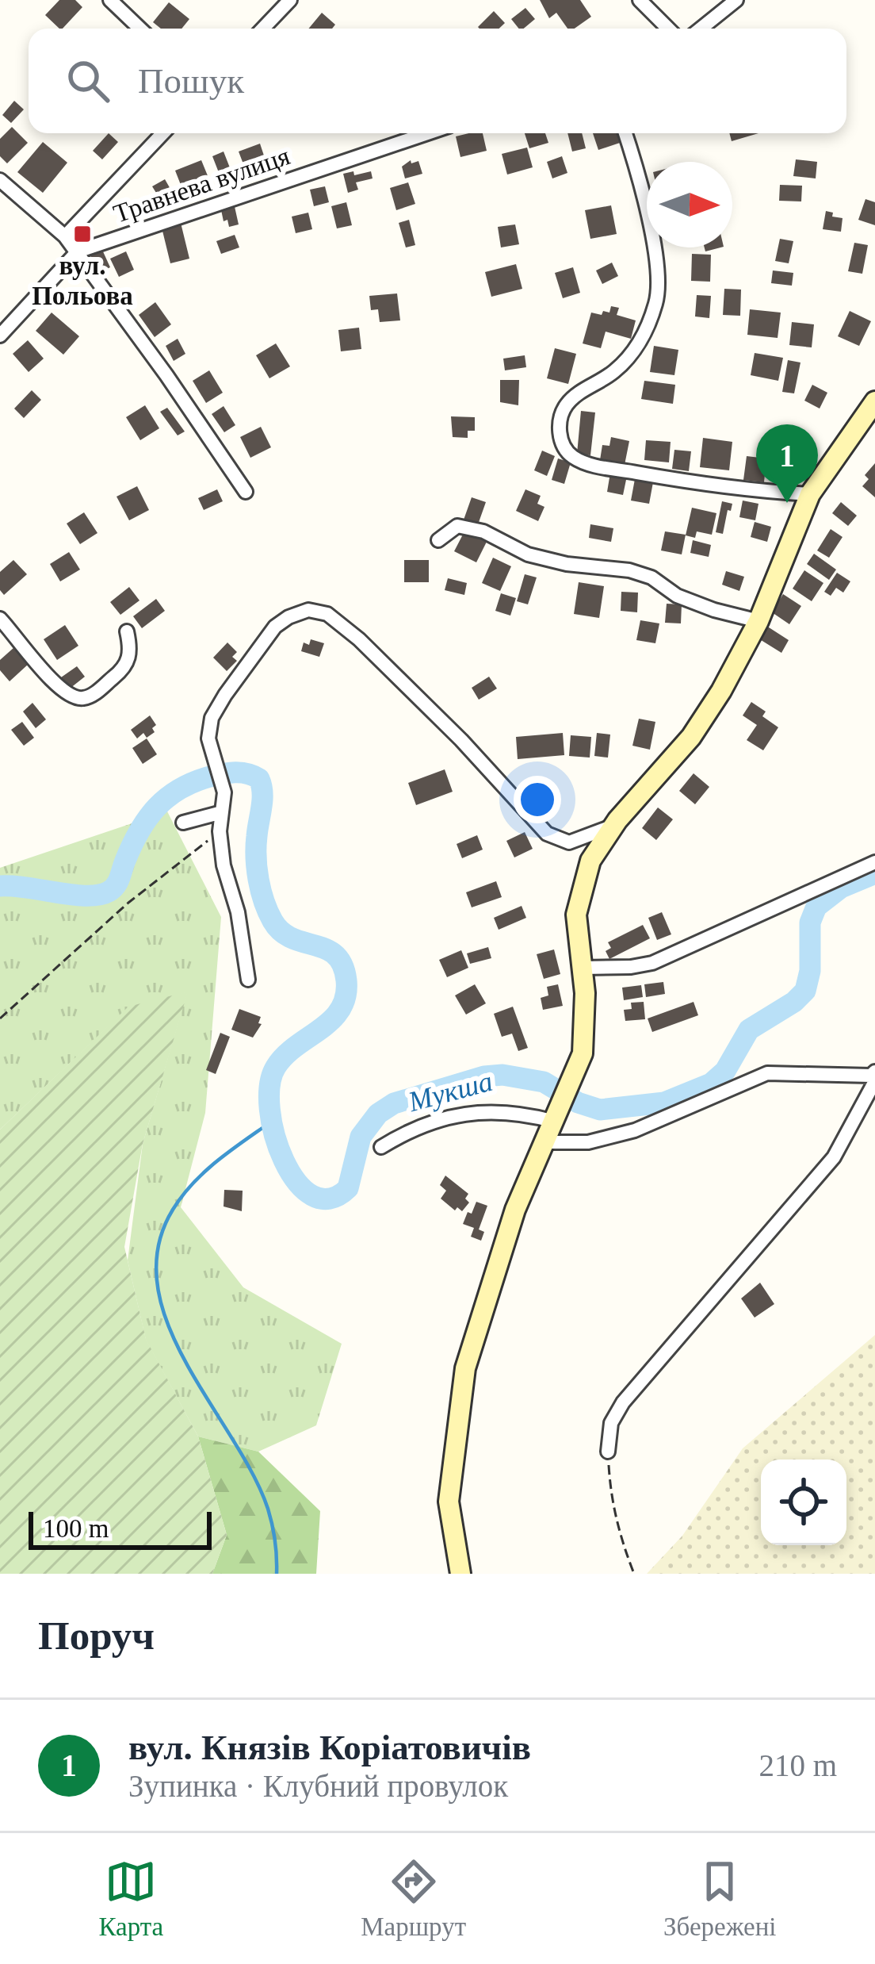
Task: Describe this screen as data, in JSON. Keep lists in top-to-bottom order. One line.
{"streets":{"street":["Травнева вулиця"]},"water":["Мукша"],"places":{"transit":["вул. Польова"]},"scale_bar":"100 m","north":"right","page":{"search":"Пошук","pins":"1","scale":"100 m","heading":"Поруч","list":[{"mark":"1","name":"вул. Князів Коріатовичів","note":"Зупинка · Клубний провулок","value":"210 m"}],"nav":["Карта","Маршрут","Збережені"]}}
